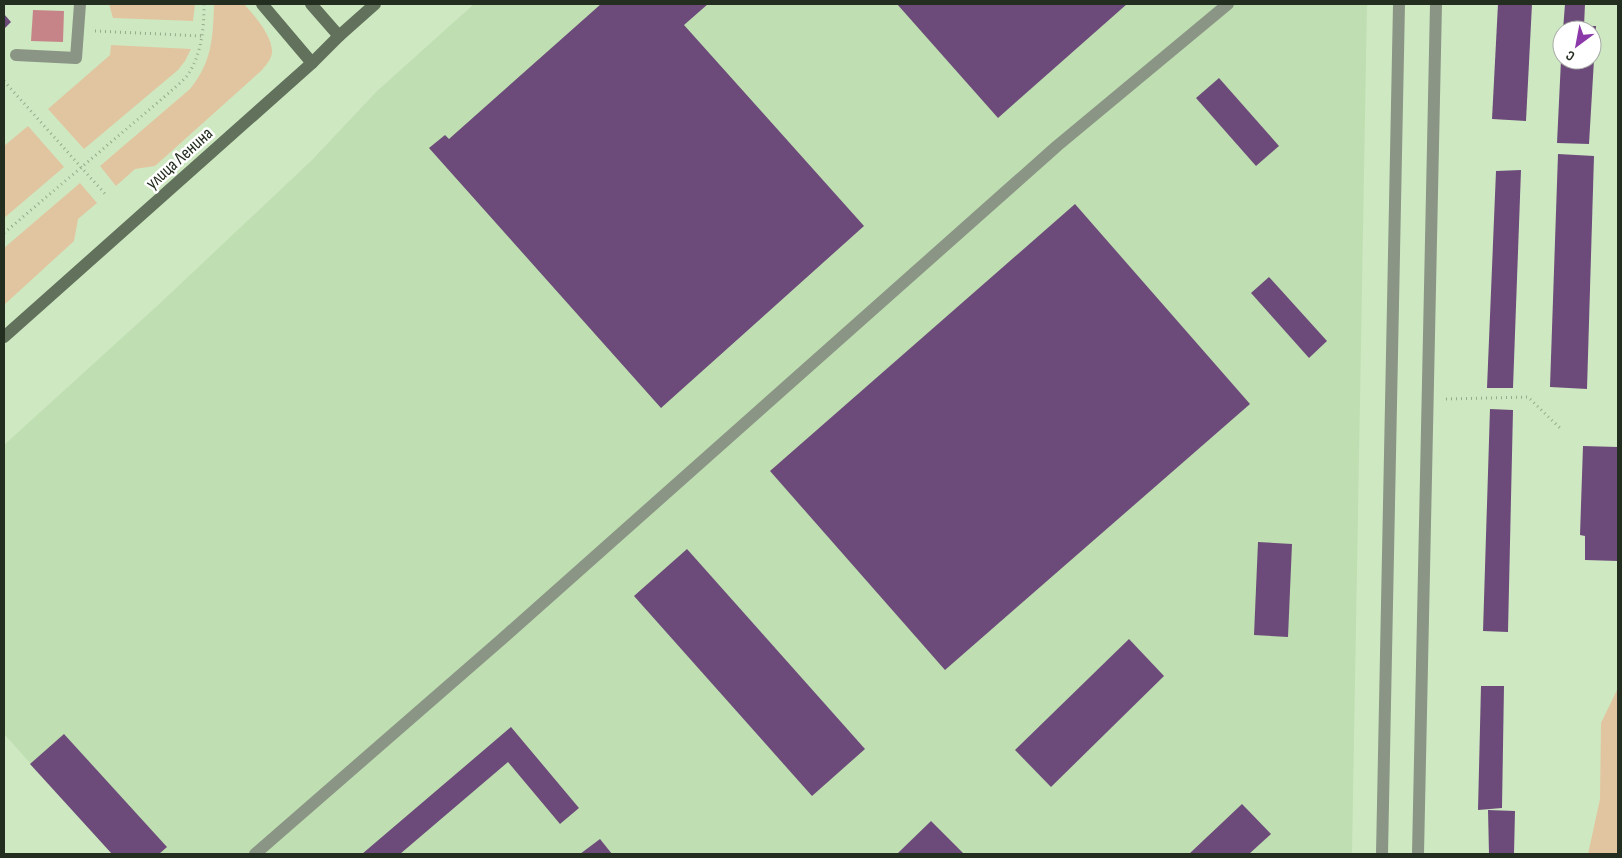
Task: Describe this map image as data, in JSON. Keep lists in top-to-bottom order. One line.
{"streets":{"main road":["улица Ленина"]},"north":"bottom left"}
